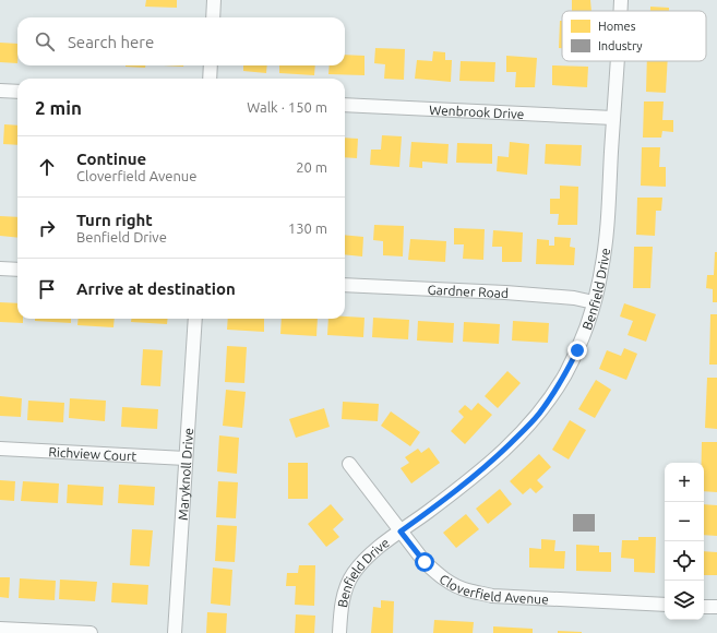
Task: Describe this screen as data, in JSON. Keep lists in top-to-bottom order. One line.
{"streets":{"street":["Wenbrook Drive","Benfield Drive","Gardner Road","Richview Court","Maryknoll Drive","Cloverfield Avenue"]},"crossings":[["Wenbrook Drive","Benfield Drive"],["Benfield Drive","Gardner Road"],["Benfield Drive","Cloverfield Avenue"],["Richview Court","Maryknoll Drive"]],"legend":["Homes","Industry"],"page":{"search":"Search here","heading":["2 min","Walk · 150 m"],"list":[["Continue","Cloverfield Avenue","20 m"],["Turn right","Benfield Drive","130 m"],"Arrive at destination"],"map_buttons":["+","−"]}}
